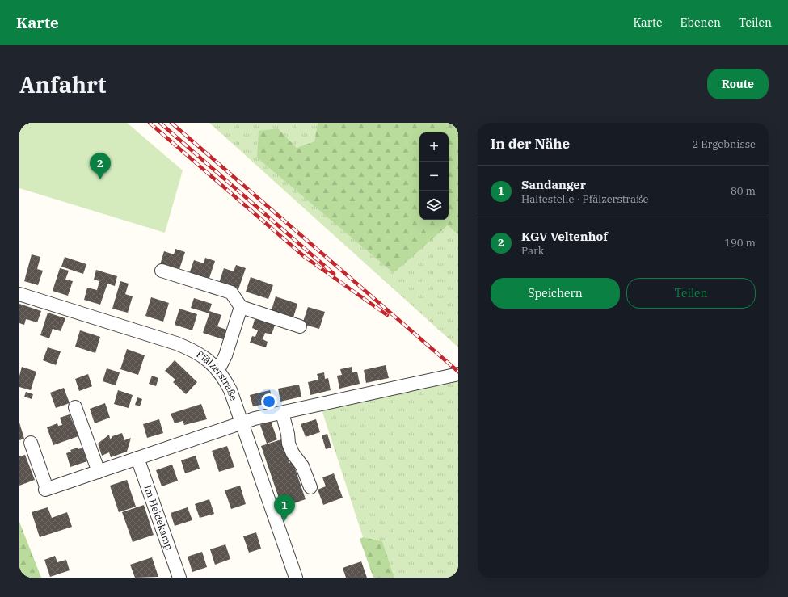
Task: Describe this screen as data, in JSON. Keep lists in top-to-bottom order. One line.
{"streets":{"street":["Pfälzerstraße","Im Heidekamp"]},"page":{"header":"Karte","nav":["Karte","Ebenen","Teilen"],"buttons":["Route",["Speichern","Teilen"]],"title":"Anfahrt","heading":["In der Nähe","2 Ergebnisse"],"map_buttons":["+","−"],"pins":["2","1"],"list":[{"mark":"1","name":"Sandanger","note":"Haltestelle · Pfälzerstraße","value":"80 m"},{"mark":"2","name":"KGV Veltenhof","note":"Park","value":"190 m"}]}}
